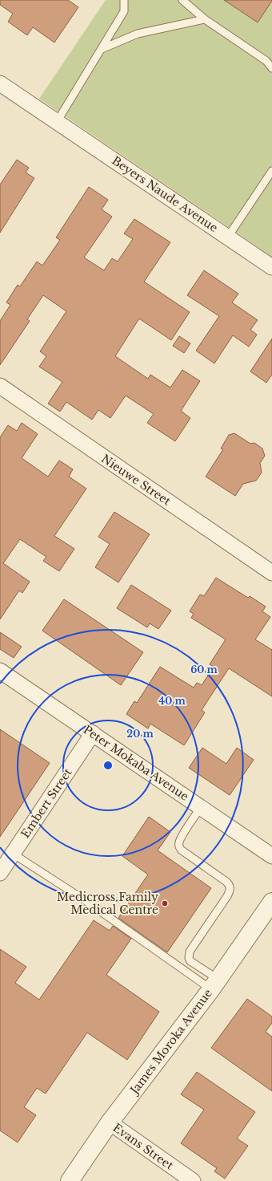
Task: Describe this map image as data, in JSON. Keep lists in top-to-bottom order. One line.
{"streets":{"street":["Beyers Naude Avenue","Nieuwe Street","Peter Mokaba Avenue","Embert Street","James Moroka Avenue","Evans Street"]},"crossings":[["Peter Mokaba Avenue","Embert Street"],["James Moroka Avenue","Evans Street"]],"places":["Medicross Family Medical Centre"],"rings":["60 m","40 m","20 m"]}
